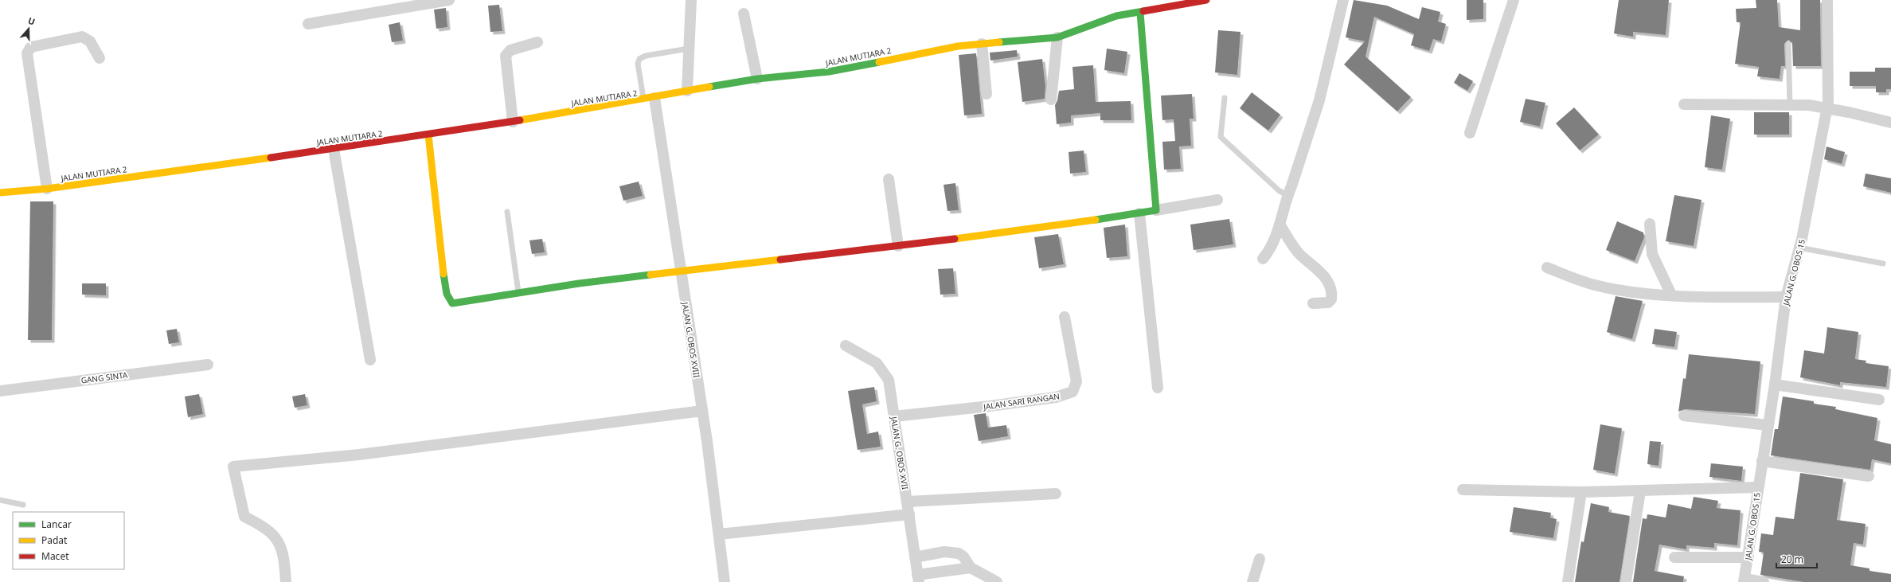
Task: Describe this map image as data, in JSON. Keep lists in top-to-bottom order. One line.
{"streets":{"street":["JALAN MUTIARA 2","JALAN G. OBOS 15","JALAN G. OBOS XVIII","GANG SINTA","JALAN SARI RANGAN","JALAN G. OBOS XVII"]},"crossings":[["JALAN MUTIARA 2","JALAN G. OBOS XVIII"],["JALAN SARI RANGAN","JALAN G. OBOS XVII"]],"legend":["Lancar","Padat","Macet"],"scale_bar":"20 m","north":"top"}
